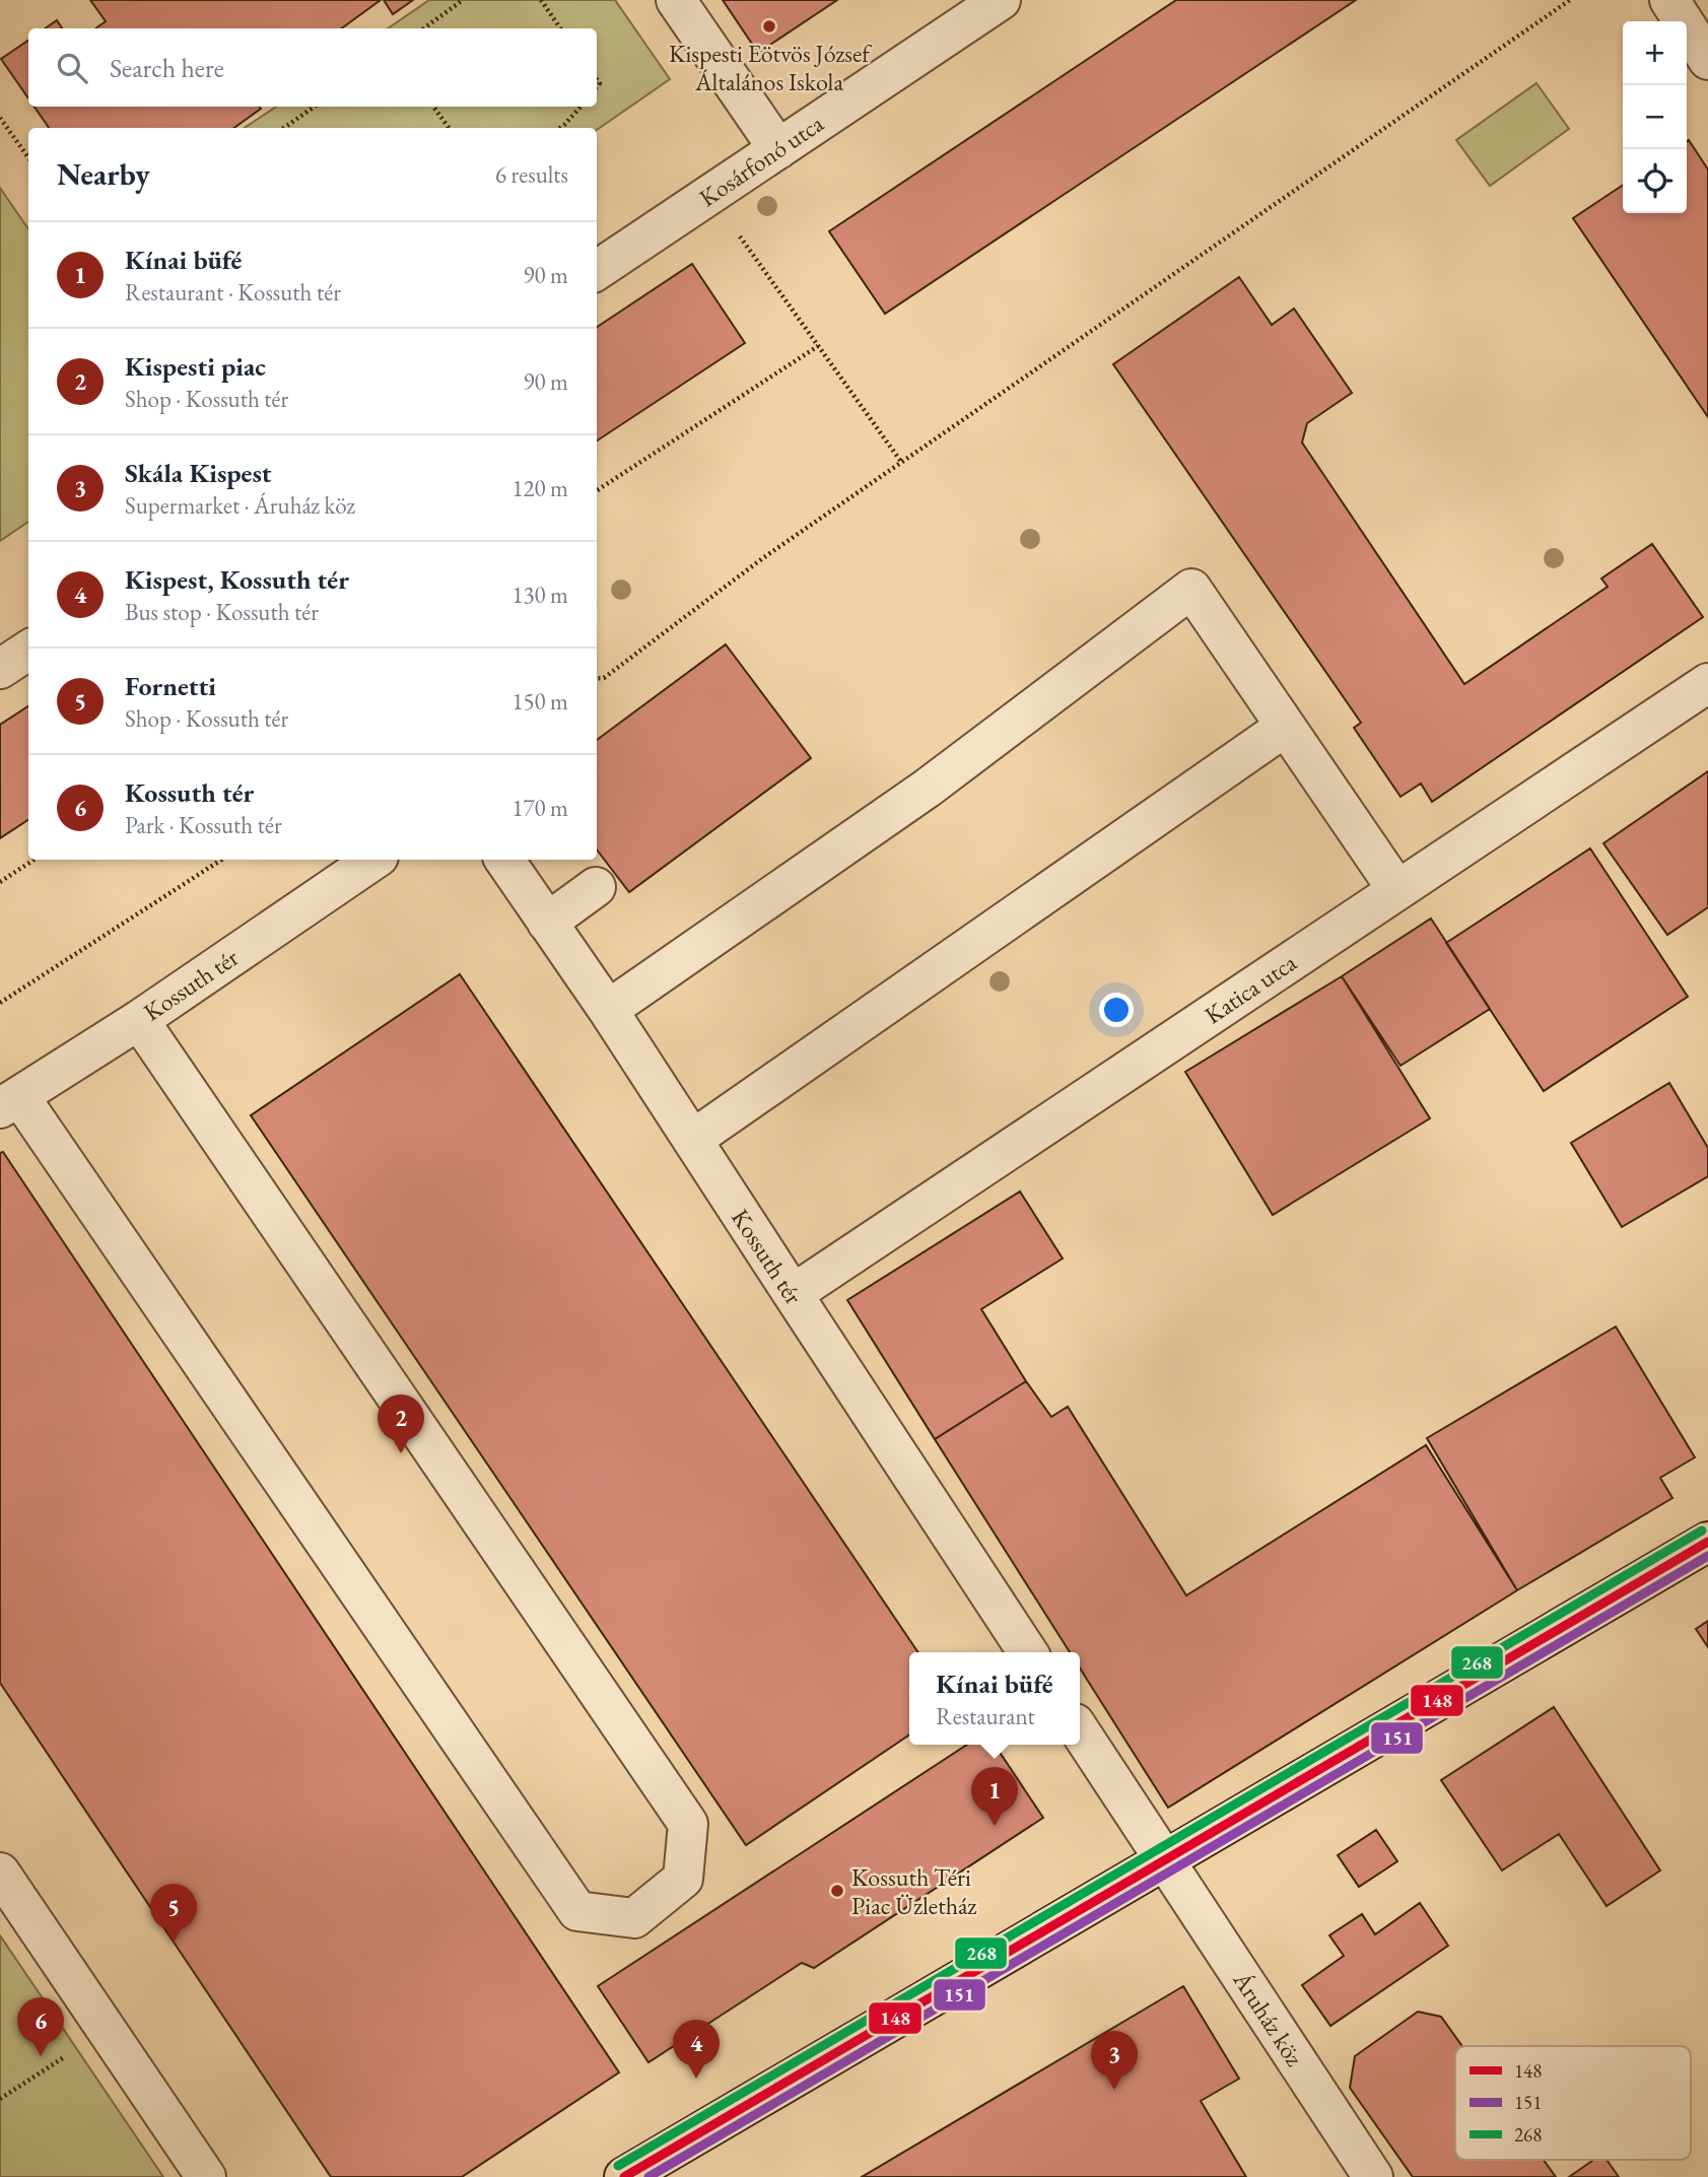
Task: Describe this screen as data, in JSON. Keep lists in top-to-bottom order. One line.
{"streets":{"street":["Kosárfonó utca","Kossuth tér","Katica utca","Áruház köz"]},"crossings":[["Kossuth tér","Katica utca"]],"places":["Kispesti Eötvös József Általános Iskola","Kossuth Téri Piac Üzletház"],"lines":["transit line 268","transit line 148","transit line 151"],"legend":["148","151","268"],"page":{"map_buttons":["+","−"],"search":"Search here","heading":["Nearby","6 results"],"list":[{"mark":"1","name":"Kínai büfé","note":"Restaurant · Kossuth tér","value":"90 m"},{"mark":"2","name":"Kispesti piac","note":"Shop · Kossuth tér","value":"90 m"},{"mark":"3","name":"Skála Kispest","note":"Supermarket · Áruház köz","value":"120 m"},{"mark":"4","name":"Kispest, Kossuth tér","note":"Bus stop · Kossuth tér","value":"130 m"},{"mark":"5","name":"Fornetti","note":"Shop · Kossuth tér","value":"150 m"},{"mark":"6","name":"Kossuth tér","note":"Park · Kossuth tér","value":"170 m"}],"pins":["2","1","5","6","4","3"],"popup":["Kínai büfé","Restaurant"]}}
